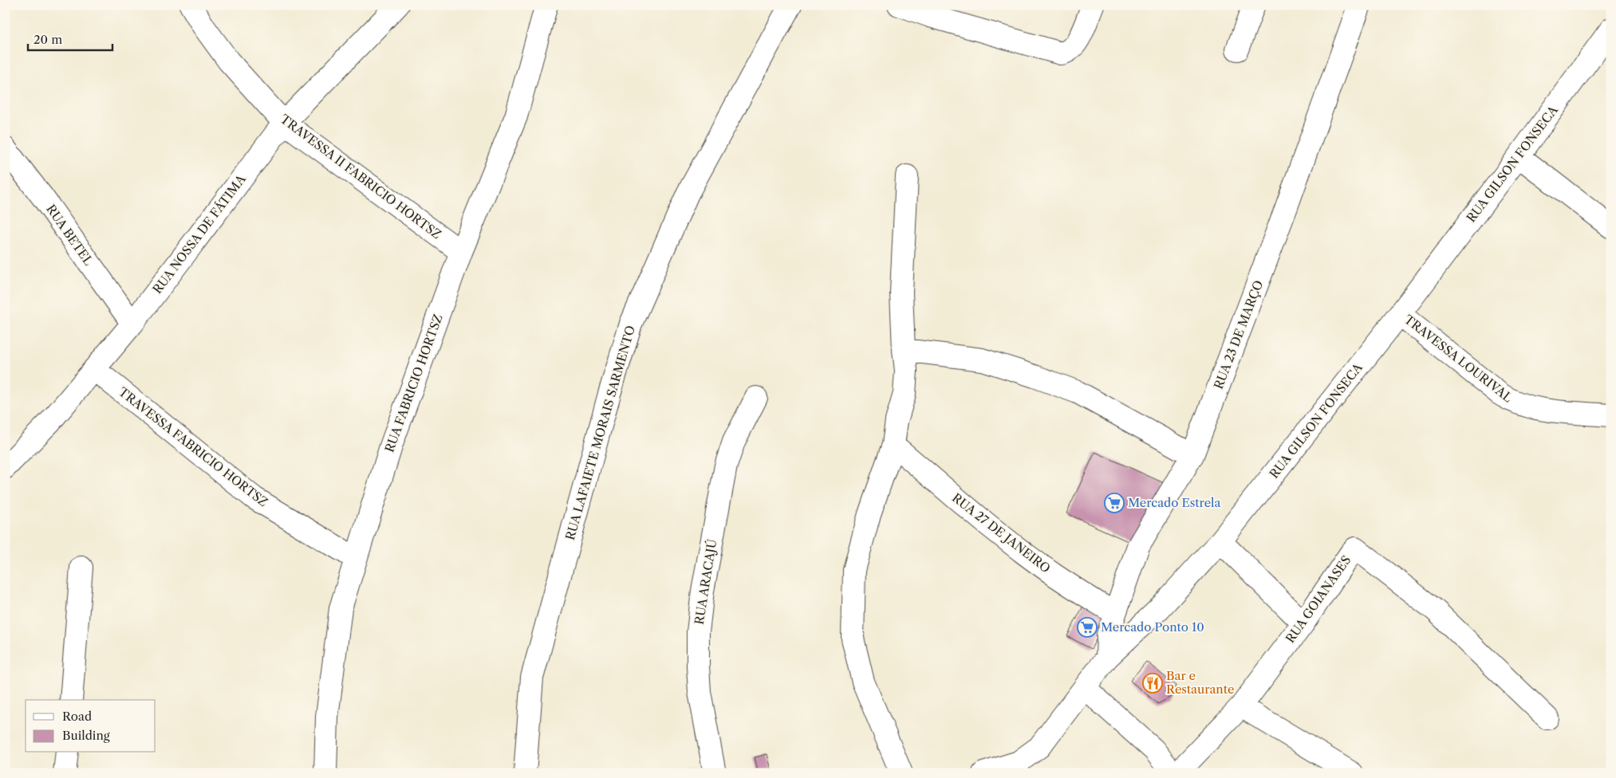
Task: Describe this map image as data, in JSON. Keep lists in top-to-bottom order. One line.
{"streets":{"street":["RUA GILSON FONSECA","TRAVESSA II FABRICIO HORTSZ","RUA NOSSA DE FÁTIMA","RUA BETEL","RUA 23 DE MARÇO","TRAVESSA LOURIVAL","RUA FABRICIO HORTSZ","RUA LAFAIETE MORAIS SARMENTO","TRAVESSA FABRICIO HORTSZ","RUA 27 DE JANEIRO","RUA ARACAJÚ","RUA GOIANASES"]},"crossings":[["RUA GILSON FONSECA","RUA 23 DE MARÇO"],["RUA GILSON FONSECA","TRAVESSA LOURIVAL"],["TRAVESSA II FABRICIO HORTSZ","RUA NOSSA DE FÁTIMA"],["TRAVESSA II FABRICIO HORTSZ","RUA FABRICIO HORTSZ"],["RUA NOSSA DE FÁTIMA","RUA BETEL"],["RUA NOSSA DE FÁTIMA","TRAVESSA FABRICIO HORTSZ"],["RUA 23 DE MARÇO","RUA 27 DE JANEIRO"],["RUA FABRICIO HORTSZ","TRAVESSA FABRICIO HORTSZ"]],"places":{"supermarket":["Mercado Estrela","Mercado Ponto 10"],"restaurant":["Bar e Restaurante"]},"legend":["Road","Building"],"scale_bar":"20 m"}
